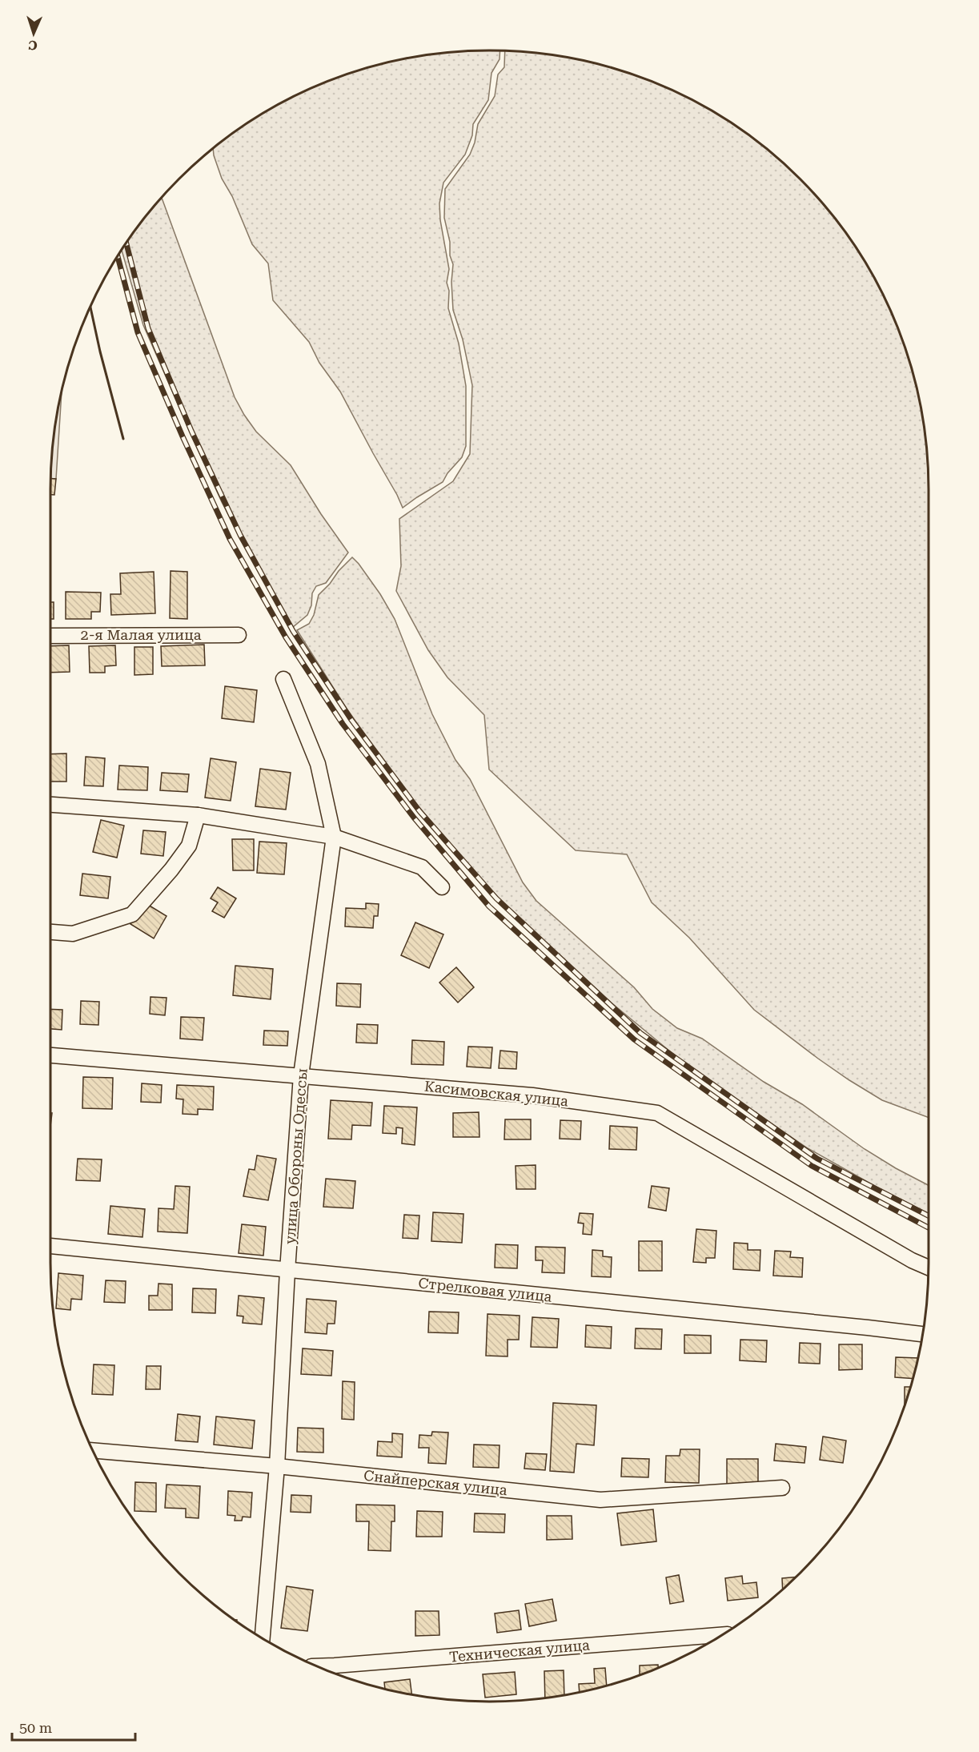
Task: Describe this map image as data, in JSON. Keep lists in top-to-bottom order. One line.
{"streets":{"street":["2-я Малая улица","Касимовская улица","улица Обороны Одессы","Стрелковая улица","Снайперская улица","Техническая улица"]},"crossings":[["Касимовская улица","улица Обороны Одессы"],["улица Обороны Одессы","Стрелковая улица"],["улица Обороны Одессы","Снайперская улица"]],"scale_bar":"50 m","north":"bottom"}
